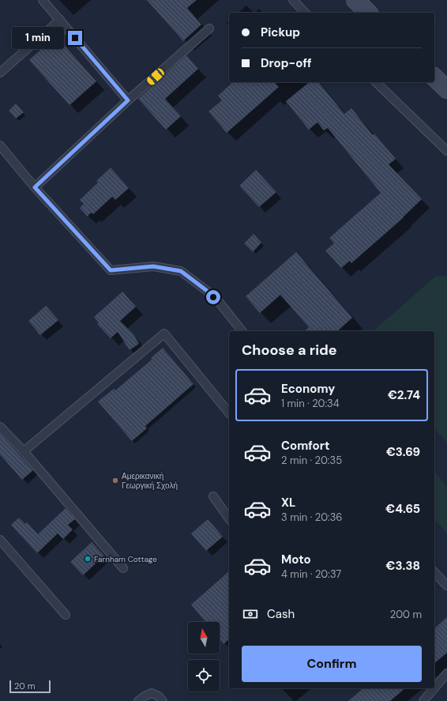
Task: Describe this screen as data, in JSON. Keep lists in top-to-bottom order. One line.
{"places":["Αμερικανική Γεωργική Σχολή","Farnham Cottage"],"scale_bar":"20 m","north":"top","page":{"banner":["Pickup","Drop-off"],"bubble":"1 min","heading":"Choose a ride","list":[{"name":"Economy","note":"1 min · 20:34","value":"€2.74"},{"name":"Comfort","note":"2 min · 20:35","value":"€3.69"},{"name":"XL","note":"3 min · 20:36","value":"€4.65"},{"name":"Moto","note":"4 min · 20:37","value":"€3.38"}],"pay":["Cash","200 m"],"buttons":"Confirm","scale":"20 m"}}
